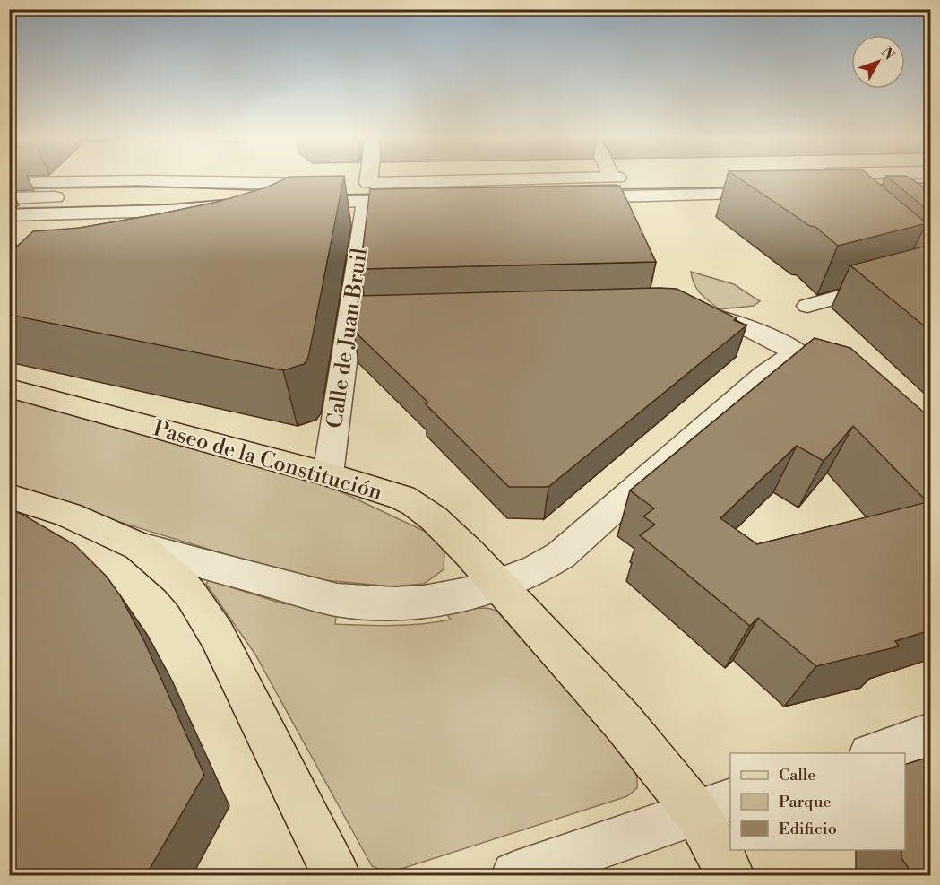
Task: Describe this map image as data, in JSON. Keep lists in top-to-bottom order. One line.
{"streets":{"main road":["Paseo de la Constitución"],"street":["Calle de Juan Bruil"]},"crossings":[["Calle de Juan Bruil","Paseo de la Constitución"]],"legend":["Calle","Parque","Edificio"],"north":"top right"}
